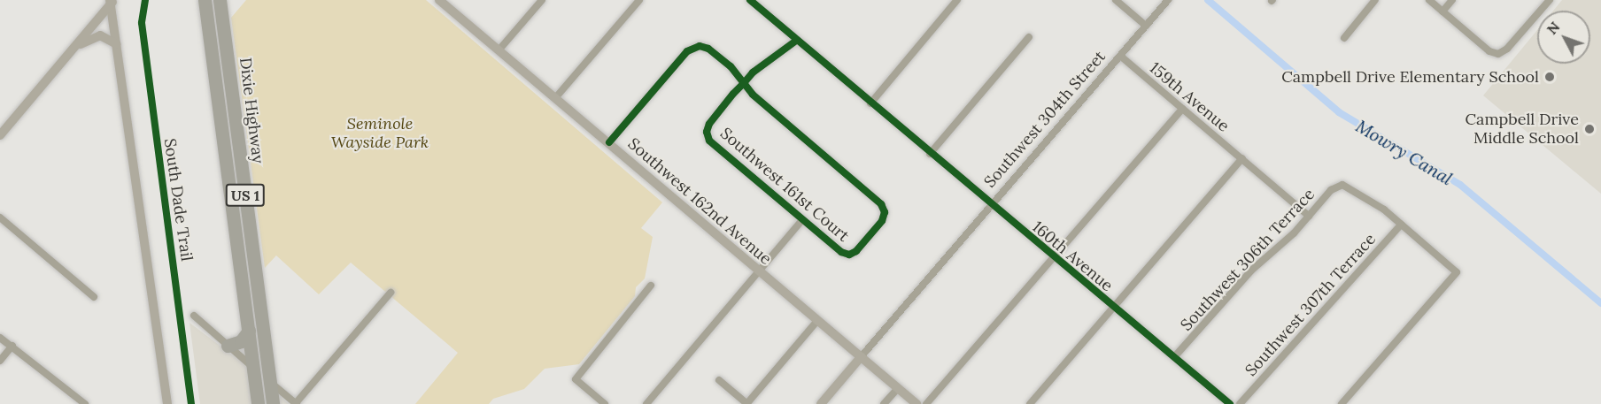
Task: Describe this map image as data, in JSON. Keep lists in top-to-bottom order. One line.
{"streets":{"highway":["Dixie Highway","US 1"],"street":["159th Avenue","Southwest 304th Street","Southwest 161st Court","Southwest 162nd Avenue","160th Avenue","Southwest 306th Terrace","Southwest 307th Terrace"],"cycle path":["South Dade Trail"]},"crossings":[["159th Avenue","Southwest 304th Street"],["159th Avenue","Southwest 306th Terrace"],["Dixie Highway","US 1"],["Southwest 304th Street","Southwest 162nd Avenue"],["Southwest 304th Street","160th Avenue"],["160th Avenue","Southwest 306th Terrace"],["Southwest 306th Terrace","Southwest 307th Terrace"]],"water":["Mowry Canal"],"parks":["Seminole Wayside Park"],"places":["Campbell Drive Elementary School","Campbell Drive Middle School"],"north":"top left"}
